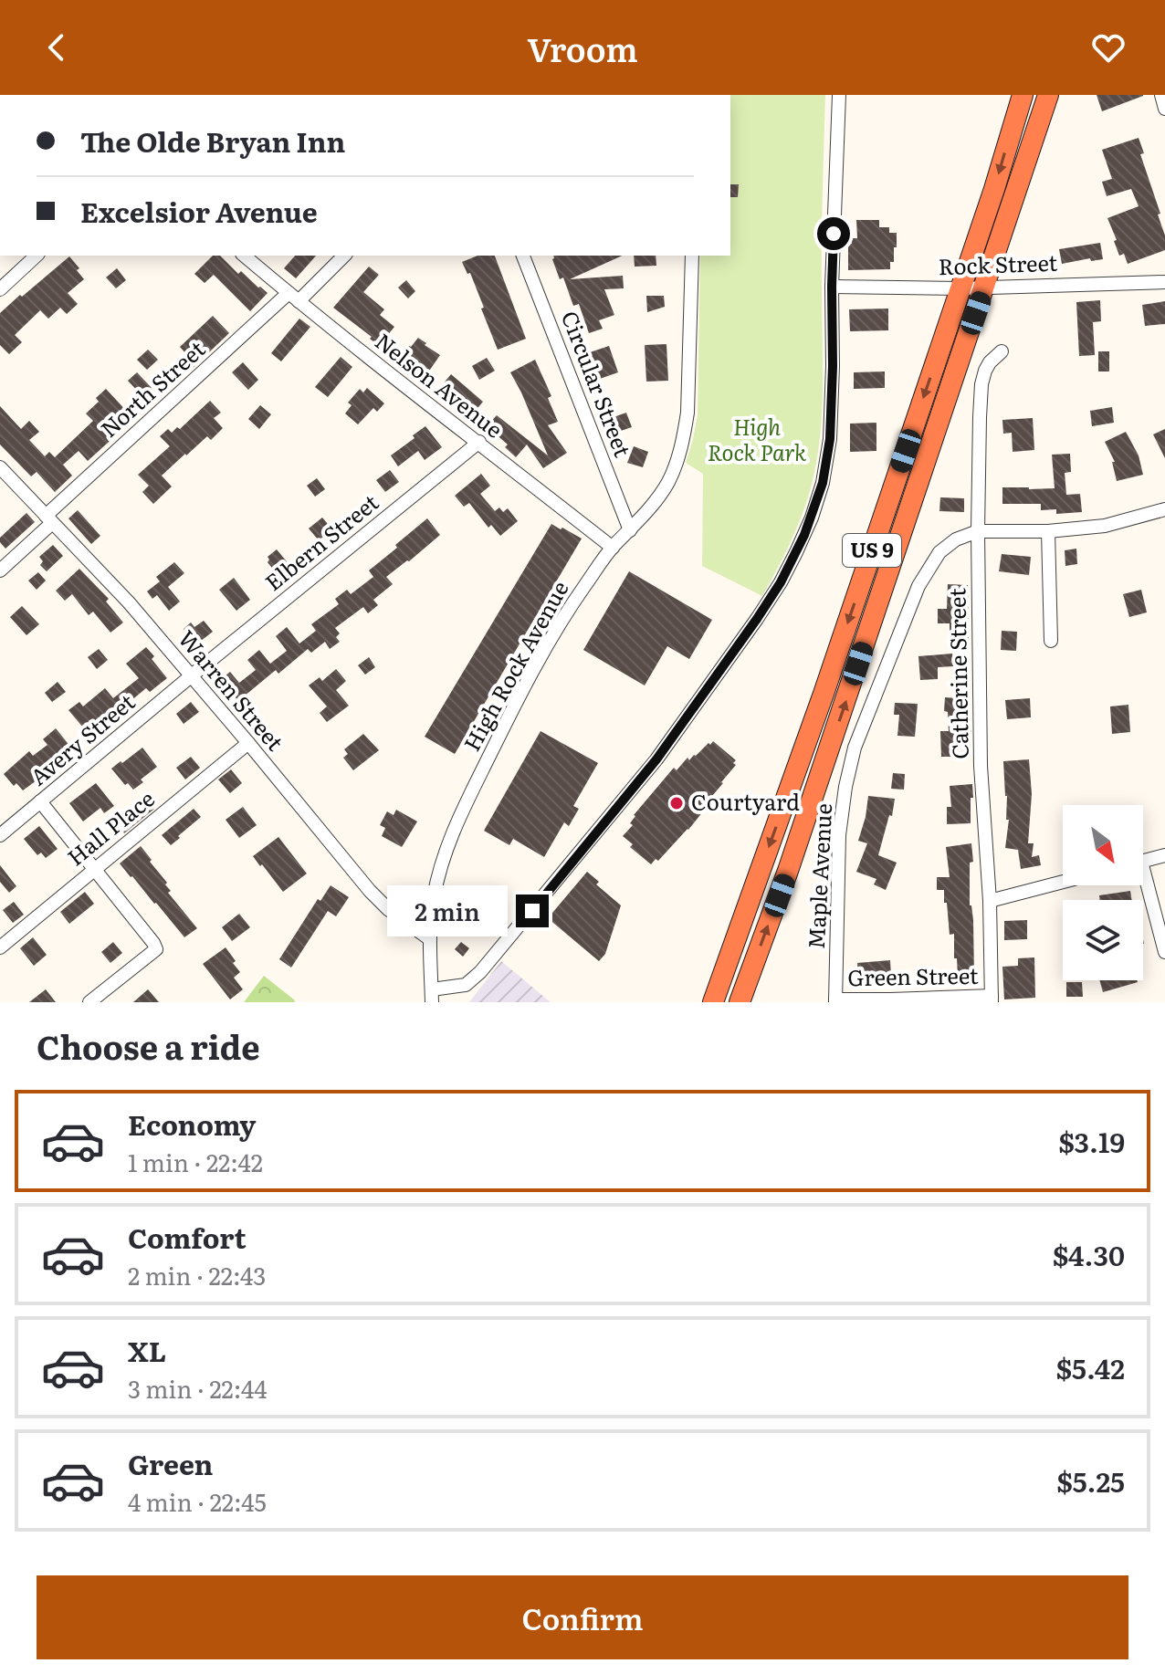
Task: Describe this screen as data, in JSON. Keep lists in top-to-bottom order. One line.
{"streets":{"highway":["US 9"],"street":["Rock Street","Circular Street","Nelson Avenue","North Street","Elbern Street","High Rock Avenue","Catherine Street","Warren Street","Avery Street","Hall Place","Maple Avenue","Green Street"]},"crossings":[["Rock Street","US 9"],["Circular Street","High Rock Avenue"],["Nelson Avenue","North Street"],["Nelson Avenue","Elbern Street"],["Nelson Avenue","High Rock Avenue"],["North Street","Warren Street"],["Elbern Street","Warren Street"],["Elbern Street","Avery Street"],["High Rock Avenue","Warren Street"],["Catherine Street","Maple Avenue"],["Catherine Street","Green Street"],["Warren Street","Avery Street"],["Warren Street","Hall Place"],["Maple Avenue","Green Street"]],"parks":["High Rock Park"],"places":["Courtyard"],"north":"bottom right","page":{"header":"Vroom","banner":["The Olde Bryan Inn","Excelsior Avenue"],"bubble":"2 min","heading":"Choose a ride","list":[{"name":"Economy","note":"1 min · 22:42","value":"$3.19"},{"name":"Comfort","note":"2 min · 22:43","value":"$4.30"},{"name":"XL","note":"3 min · 22:44","value":"$5.42"},{"name":"Green","note":"4 min · 22:45","value":"$5.25"}],"buttons":"Confirm"}}
